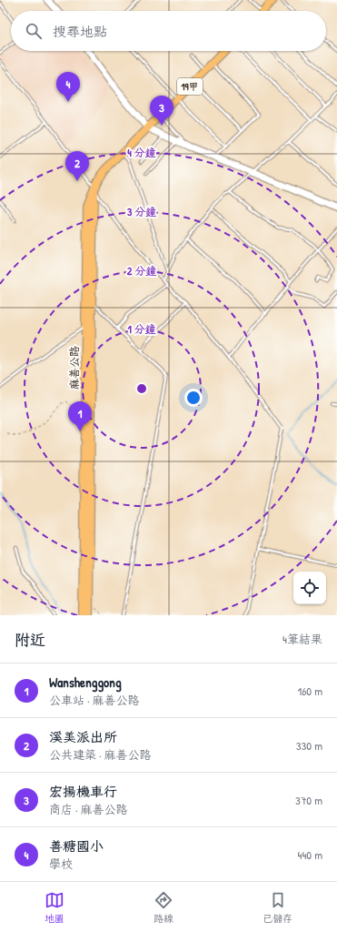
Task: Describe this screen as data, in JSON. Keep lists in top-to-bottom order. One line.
{"streets":{"main road":["19甲","麻善公路"]},"page":{"search":"搜尋地點","pins":["4","3","2","1"],"heading":["附近","4筆結果"],"list":[{"mark":"1","name":"Wanshenggong","note":"公車站 · 麻善公路","value":"160 m"},{"mark":"2","name":"溪美派出所","note":"公共建築 · 麻善公路","value":"330 m"},{"mark":"3","name":"宏揚機車行","note":"商店 · 麻善公路","value":"370 m"},{"mark":"4","name":"善糖國小","note":"學校","value":"440 m"}],"nav":["地圖","路線","已儲存"]},"rings":["4 分鐘","3 分鐘","2 分鐘","1 分鐘"]}
